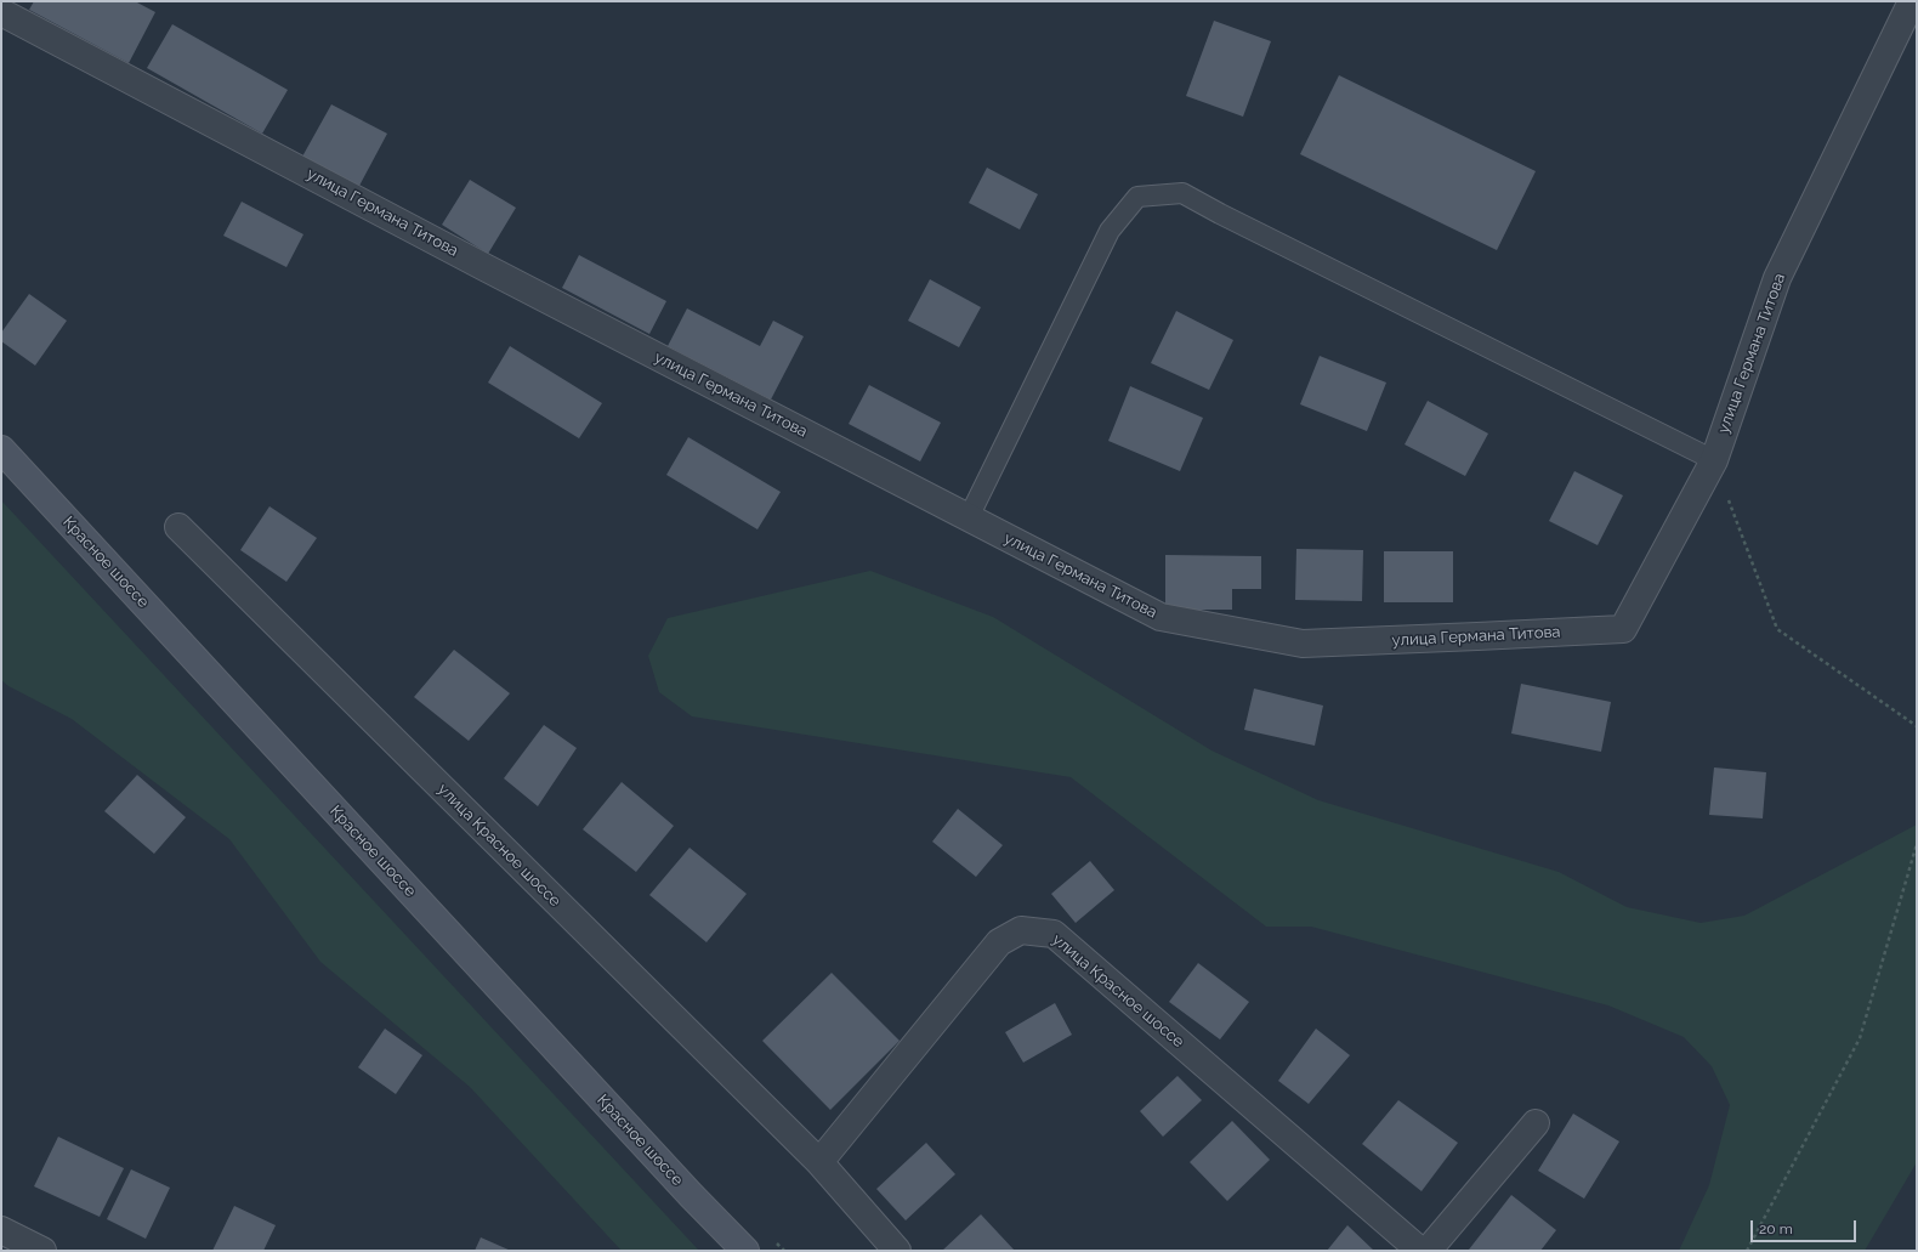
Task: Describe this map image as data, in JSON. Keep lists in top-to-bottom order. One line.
{"streets":{"main road":["Красное шоссе"],"street":["улица Германа Титова","улица Красное шоссе"]},"scale_bar":"20 m"}
